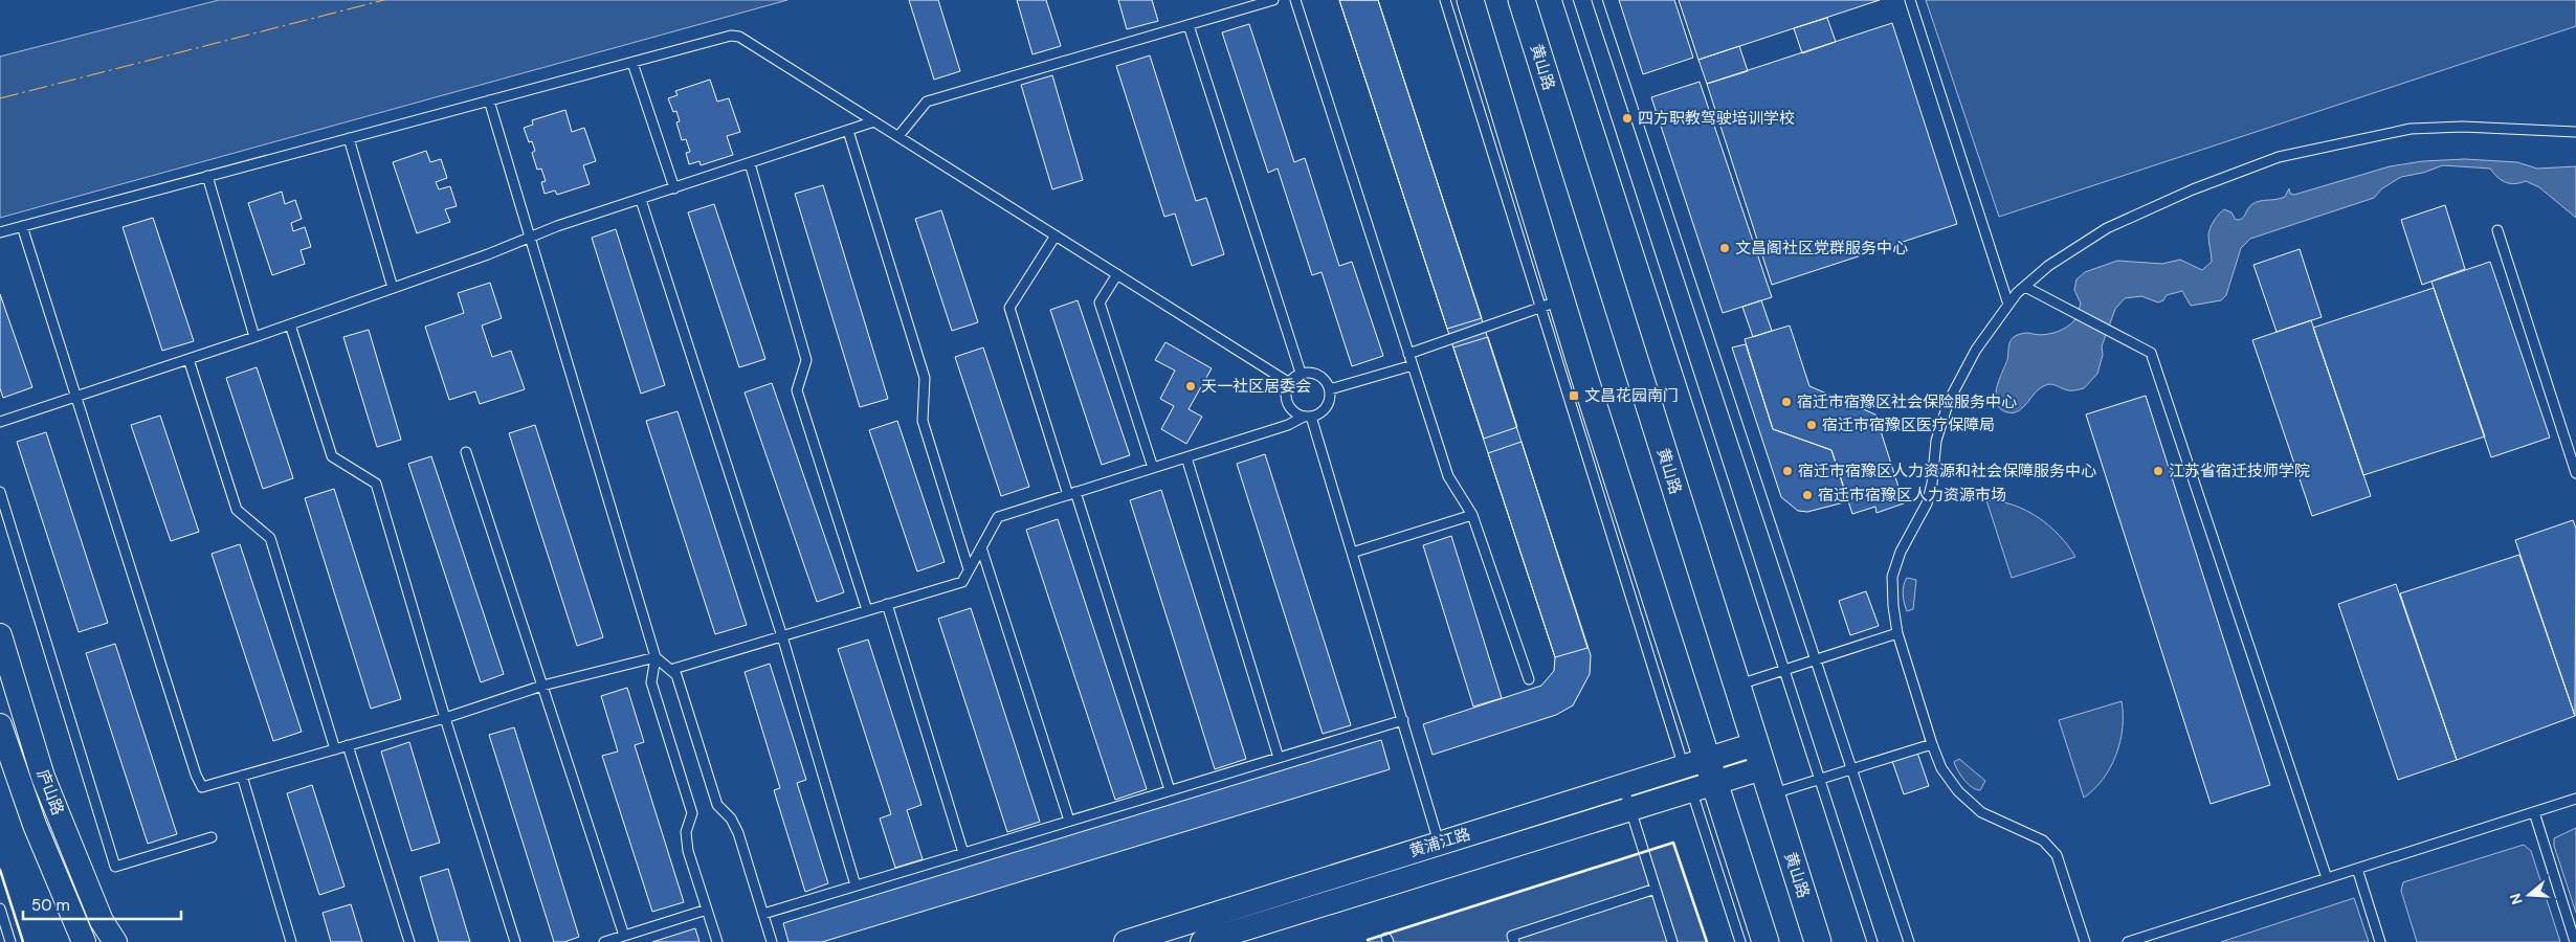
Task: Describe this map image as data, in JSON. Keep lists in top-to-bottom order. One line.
{"streets":{"main road":["黄山路"],"street":["庐山路","黄浦江路"]},"crossings":[["黄山路","黄浦江路"]],"places":{"other":["四方职教驾驶培训学校","文昌阁社区党群服务中心","天一社区居委会","宿迁市宿豫区社会保险服务中心","宿迁市宿豫区医疗保障局","宿迁市宿豫区人力资源和社会保障服务中心","江苏省宿迁技师学院","宿迁市宿豫区人力资源市场"],"transit":["文昌花园南门"]},"scale_bar":"50 m","north":"left"}
